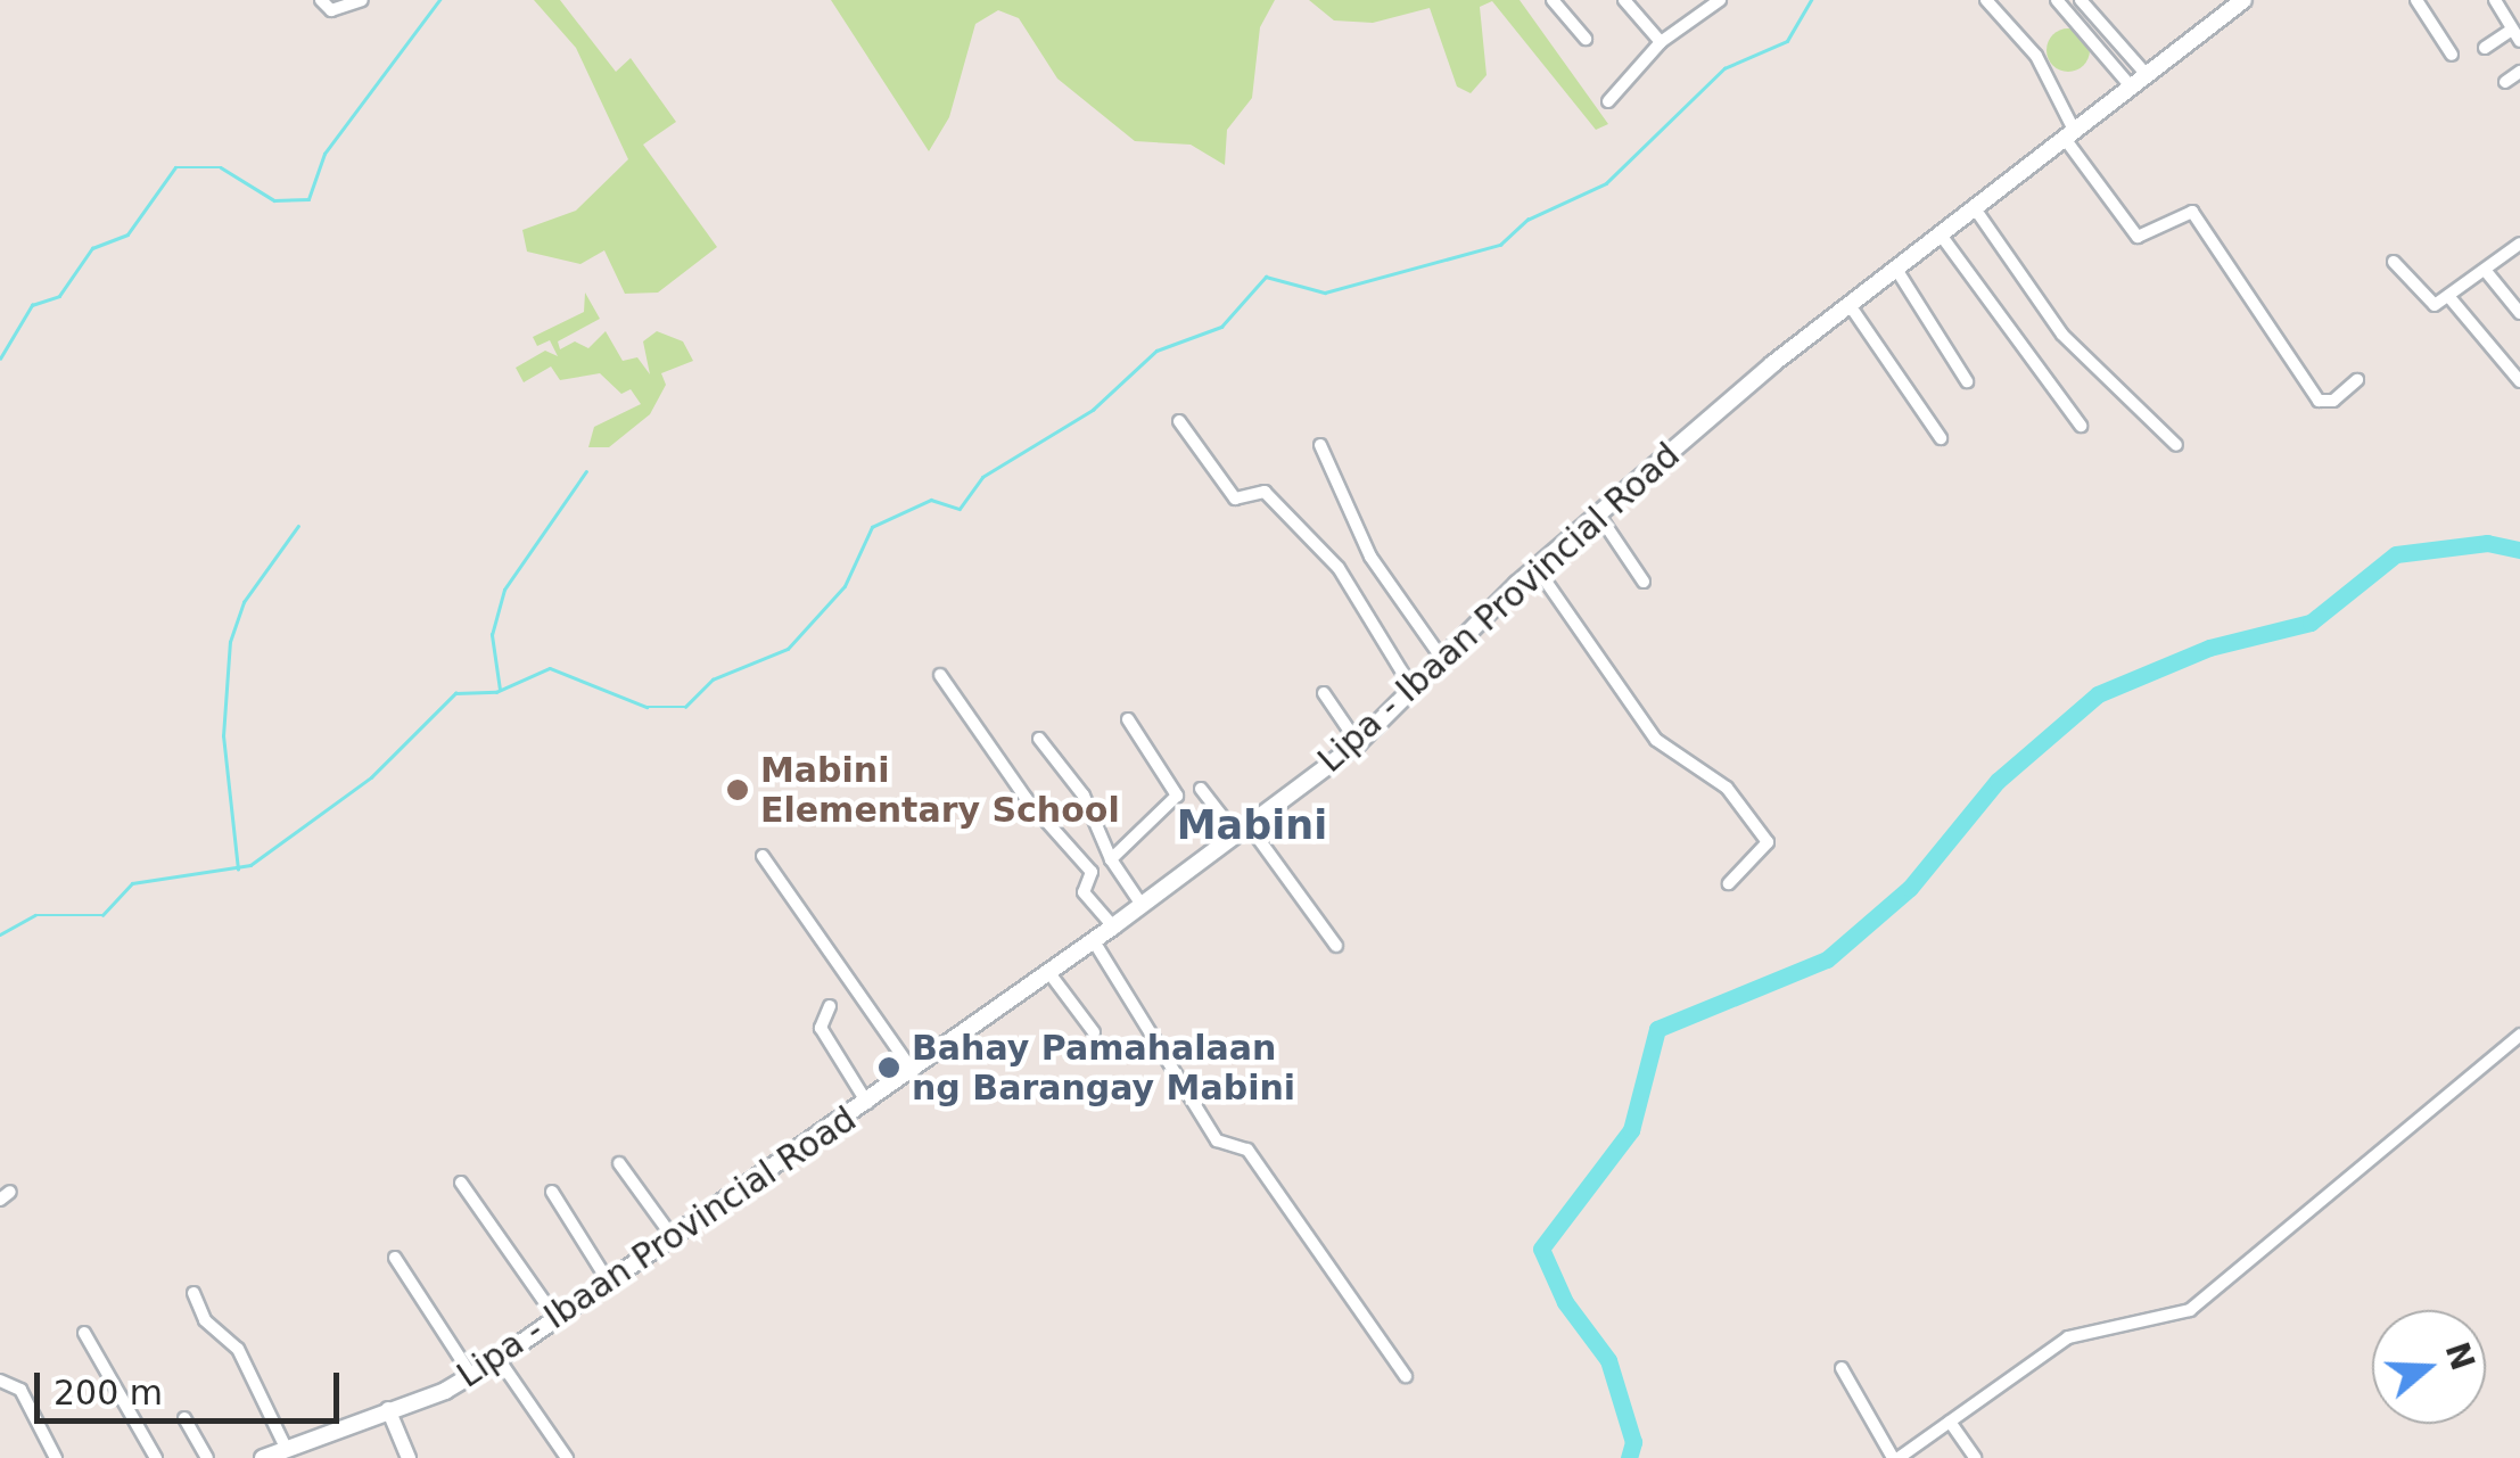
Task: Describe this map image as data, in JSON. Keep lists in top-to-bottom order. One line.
{"streets":{"main road":["Lipa - Ibaan Provincial Road"]},"districts":["Mabini"],"places":["Mabini Elementary School","Bahay Pamahalaan ng Barangay Mabini"],"scale_bar":"200 m","north":"right"}
